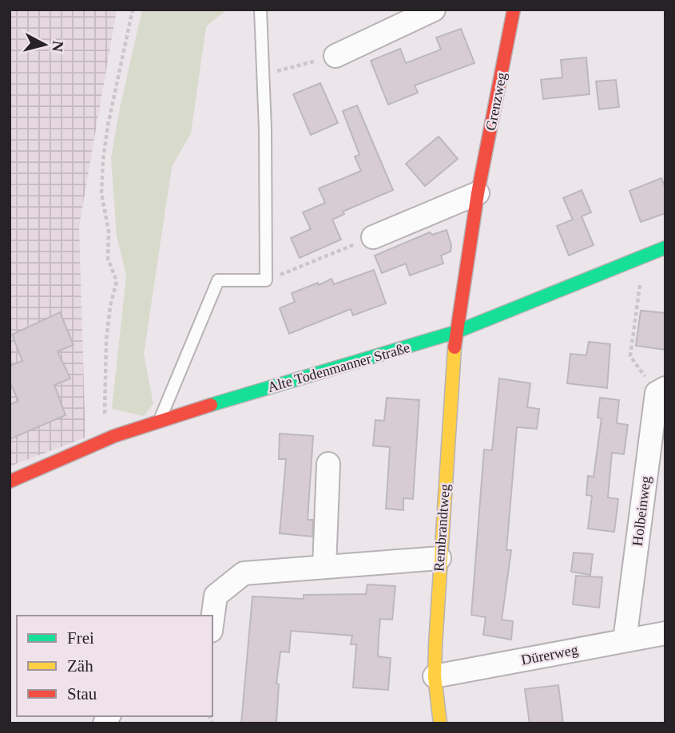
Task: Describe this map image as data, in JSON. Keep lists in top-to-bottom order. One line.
{"streets":{"street":["Grenzweg","Alte Todenmanner Straße","Holbeinweg","Rembrandtweg","Dürerweg"]},"crossings":[["Grenzweg","Alte Todenmanner Straße"],["Grenzweg","Rembrandtweg"],["Alte Todenmanner Straße","Rembrandtweg"],["Holbeinweg","Dürerweg"],["Rembrandtweg","Dürerweg"]],"legend":["Frei","Zäh","Stau"],"north":"right"}
